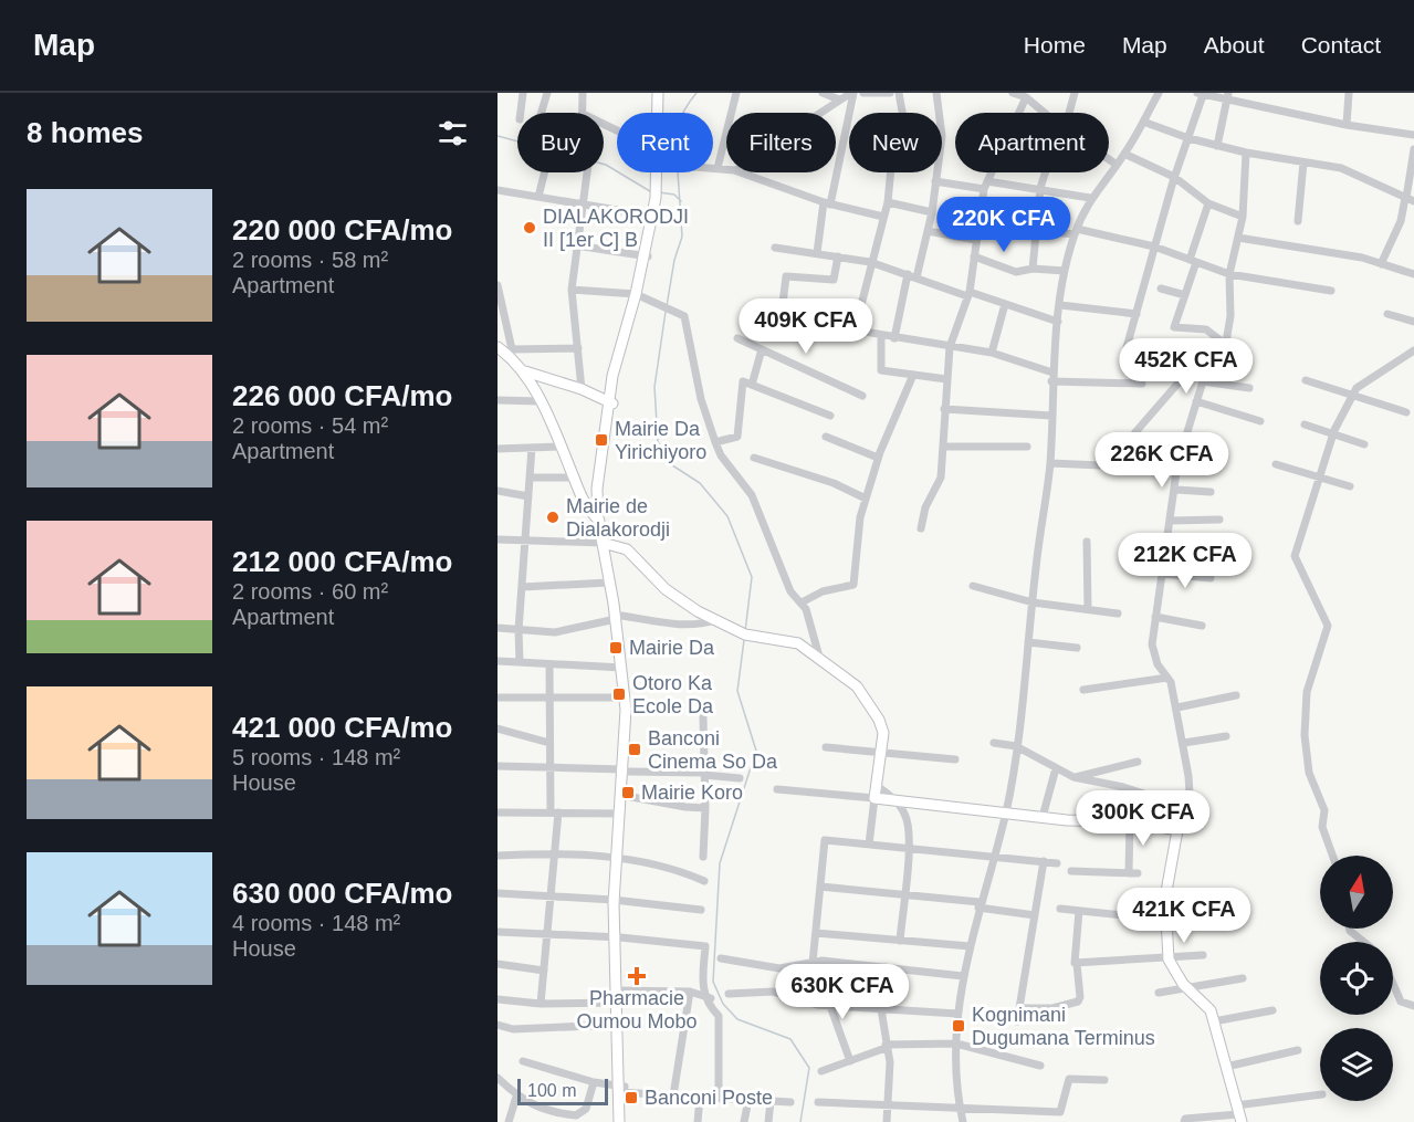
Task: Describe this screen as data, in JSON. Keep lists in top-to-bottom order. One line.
{"places":{"other":["DIALAKORODJI II [1er C] B","Mairie de Dialakorodji"],"transit":["Mairie Da Yirichiyoro","Mairie Da","Otoro Ka Ecole Da","Banconi Cinema So Da","Mairie Koro","Kognimani Dugumana Terminus","Banconi Poste"],"health":["Pharmacie Oumou Mobo"]},"scale_bar":"100 m","north":"top","page":{"header":"Map","nav":["Home","Map","About","Contact"],"heading":"8 homes","chip":["Buy","Rent","Filters","New","Apartment"],"list":[{"name":"220 000 CFA/mo","note":"2 rooms · 58 m² · Apartment"},{"name":"226 000 CFA/mo","note":"2 rooms · 54 m² · Apartment"},{"name":"212 000 CFA/mo","note":"2 rooms · 60 m² · Apartment"},{"name":"421 000 CFA/mo","note":"5 rooms · 148 m² · House"},{"name":"630 000 CFA/mo","note":"4 rooms · 148 m² · House"}],"price":["220K CFA","409K CFA","452K CFA","226K CFA","212K CFA","300K CFA","421K CFA","630K CFA"],"scale":"100 m"}}
